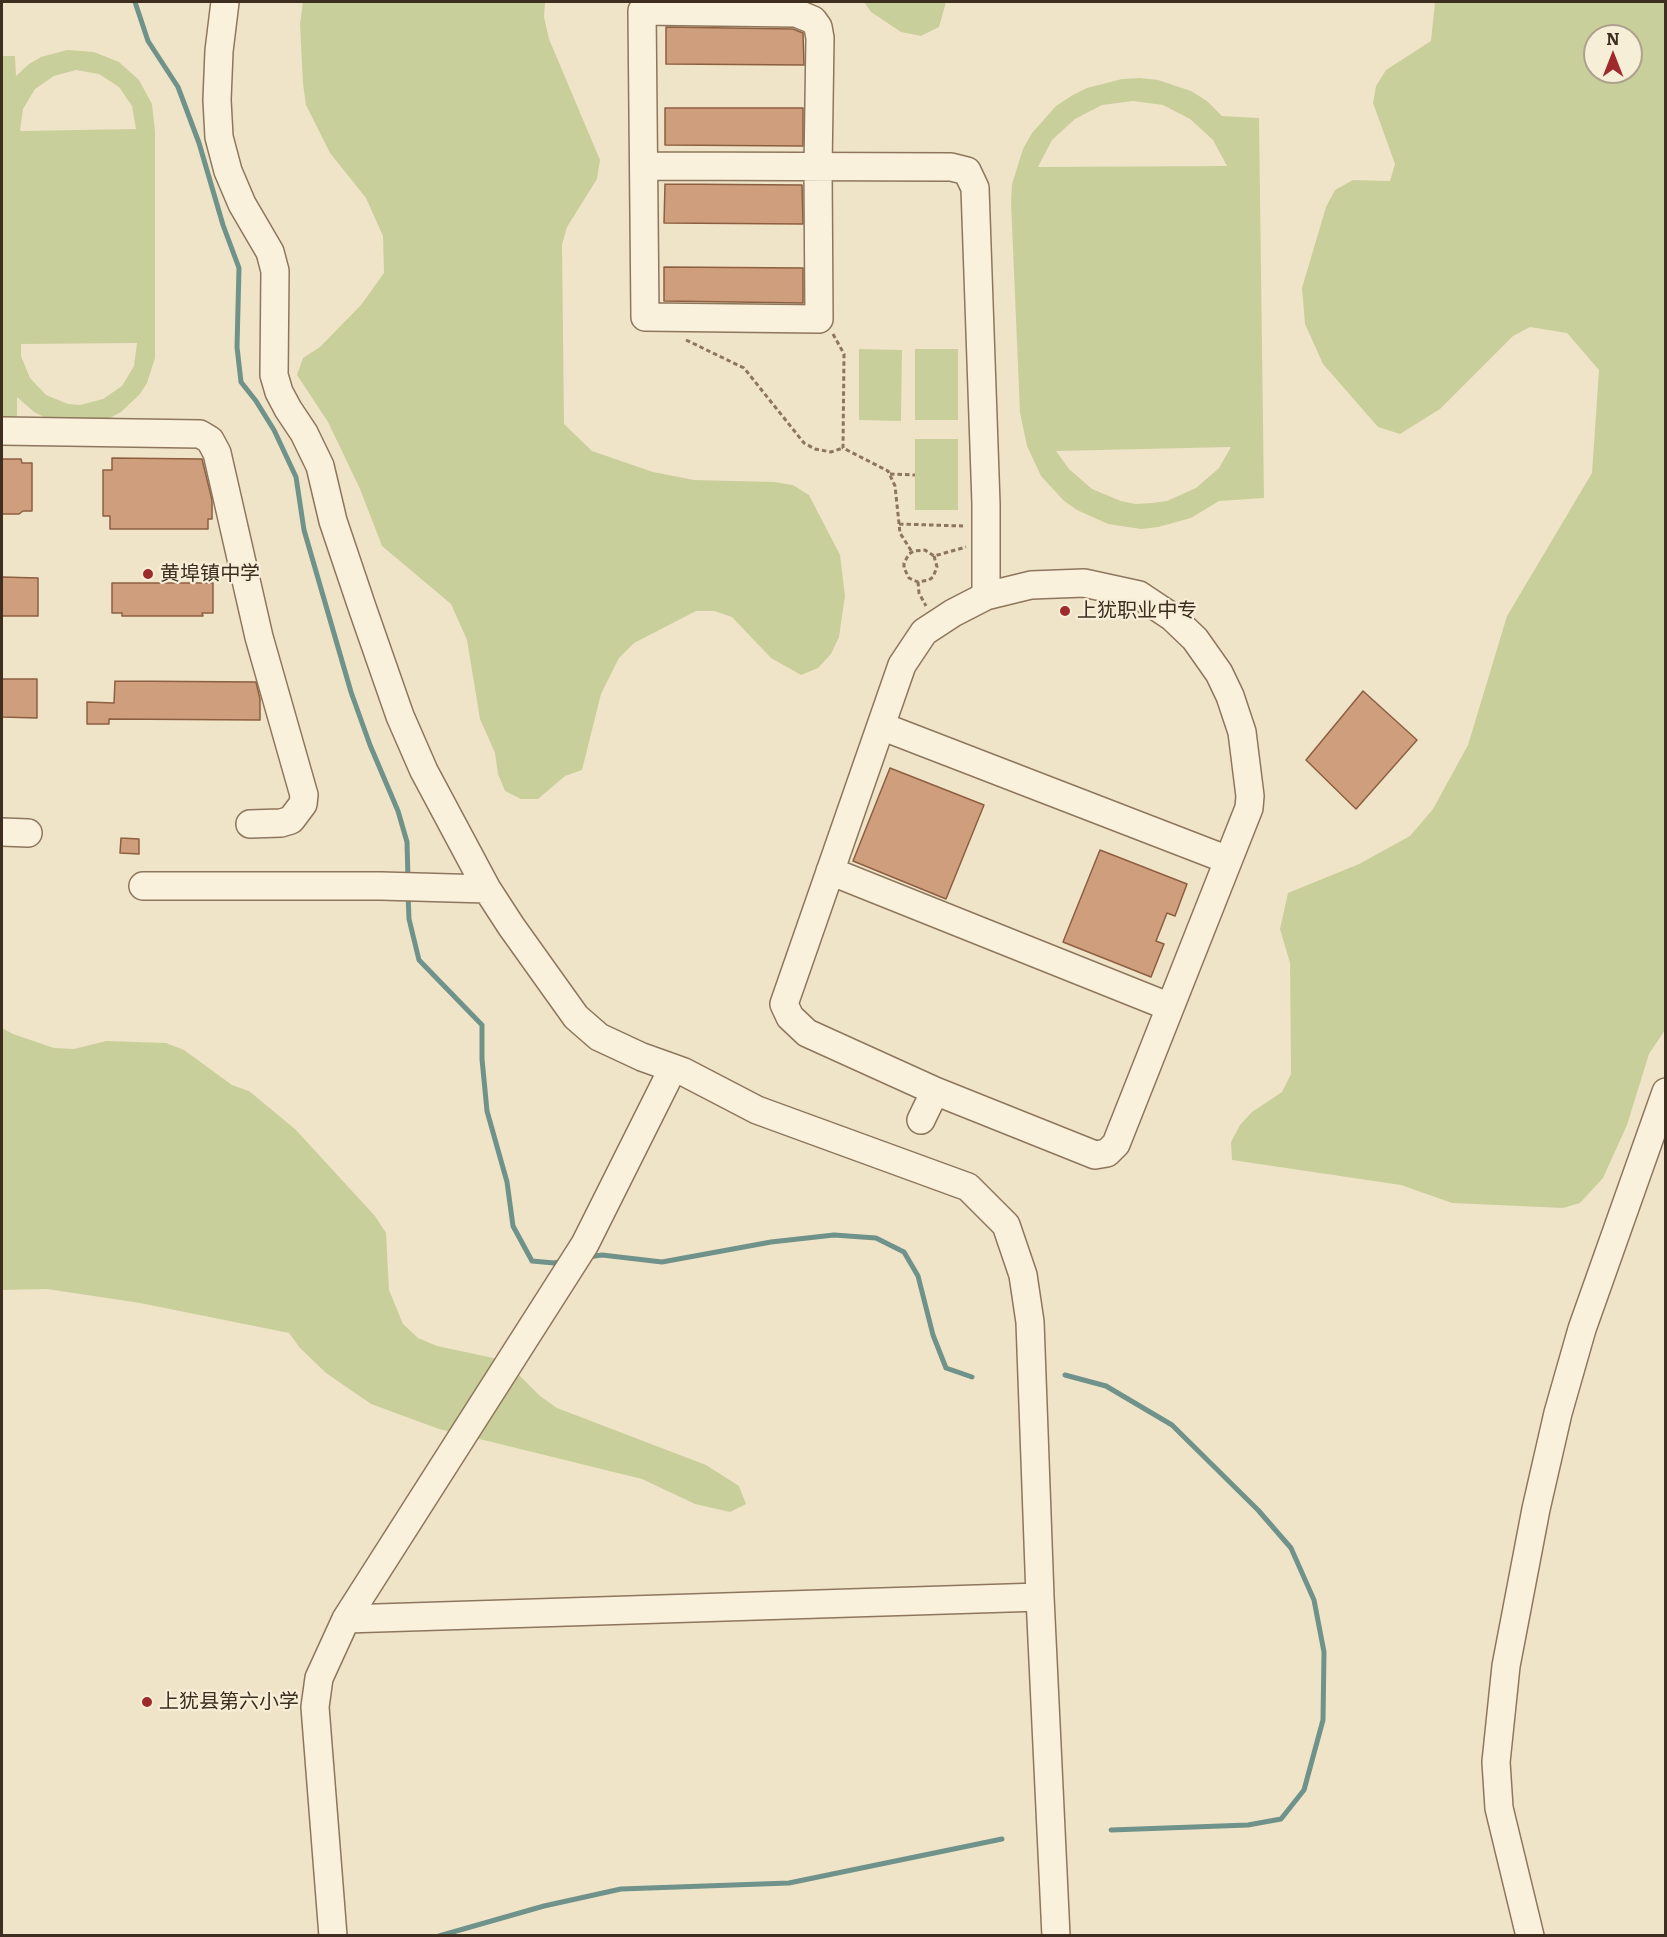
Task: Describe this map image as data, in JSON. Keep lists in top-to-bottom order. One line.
{"places":["黄埠镇中学","上犹职业中专","上犹县第六小学"],"north":"top"}
